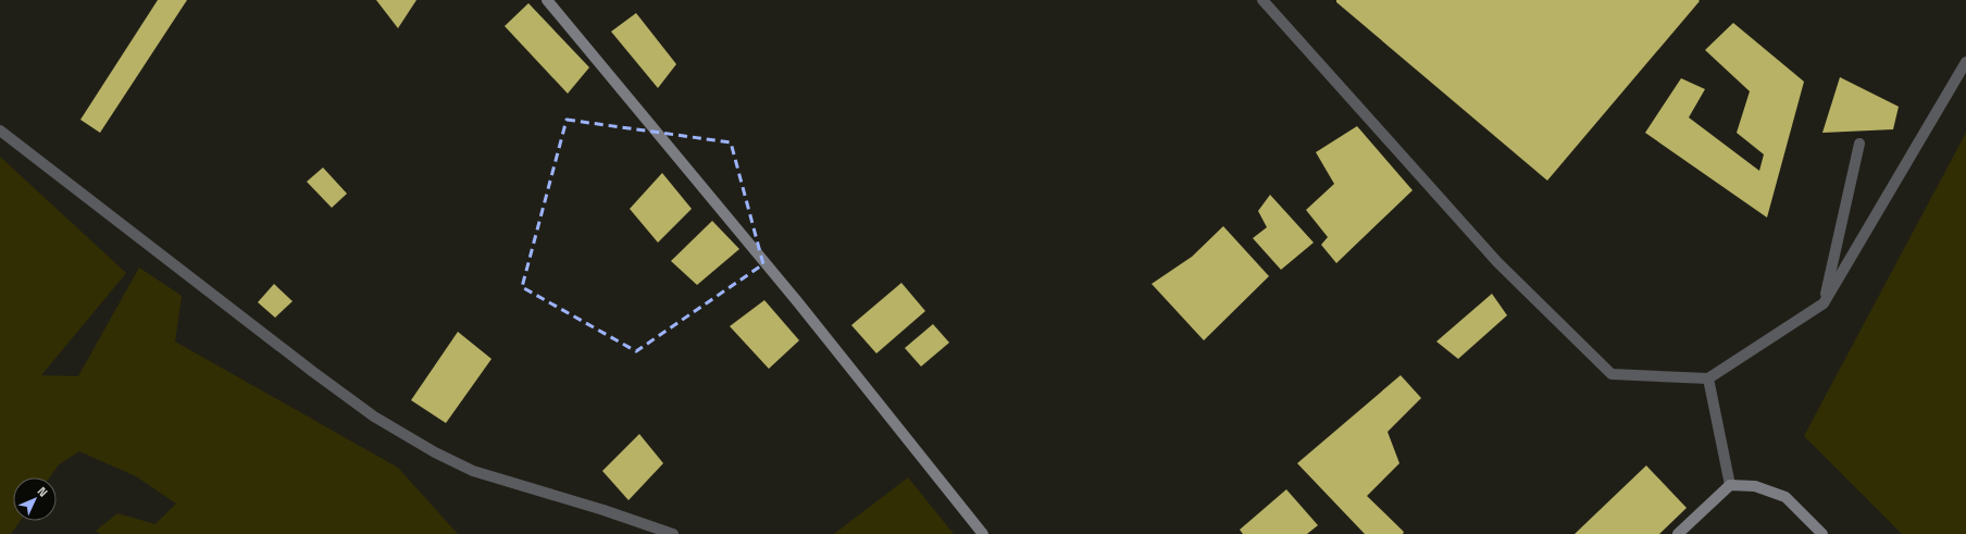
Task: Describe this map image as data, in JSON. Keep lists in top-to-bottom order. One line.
{"north":"top right"}
